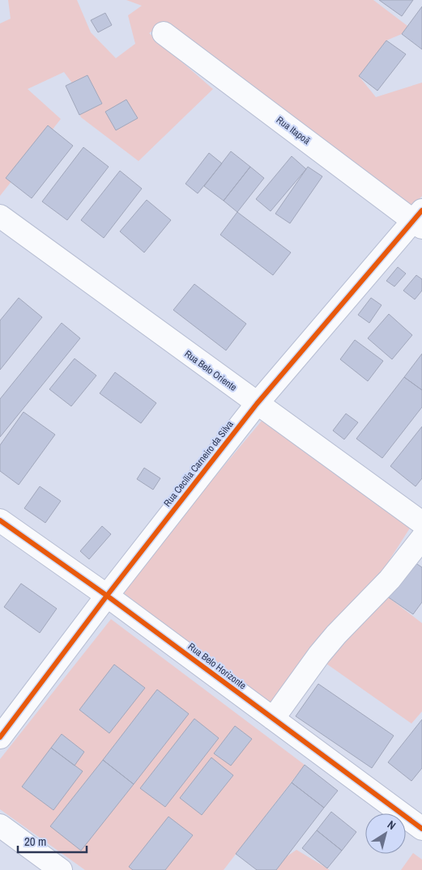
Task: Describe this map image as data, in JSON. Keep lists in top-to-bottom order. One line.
{"streets":{"street":["Rua Itapoã","Rua Belo Oriente","Rua Cecília Carneiro da Silva","Rua Belo Horizonte"]},"crossings":[["Rua Itapoã","Rua Cecília Carneiro da Silva"],["Rua Belo Oriente","Rua Cecília Carneiro da Silva"],["Rua Cecília Carneiro da Silva","Rua Belo Horizonte"]],"scale_bar":"20 m","north":"top right"}
